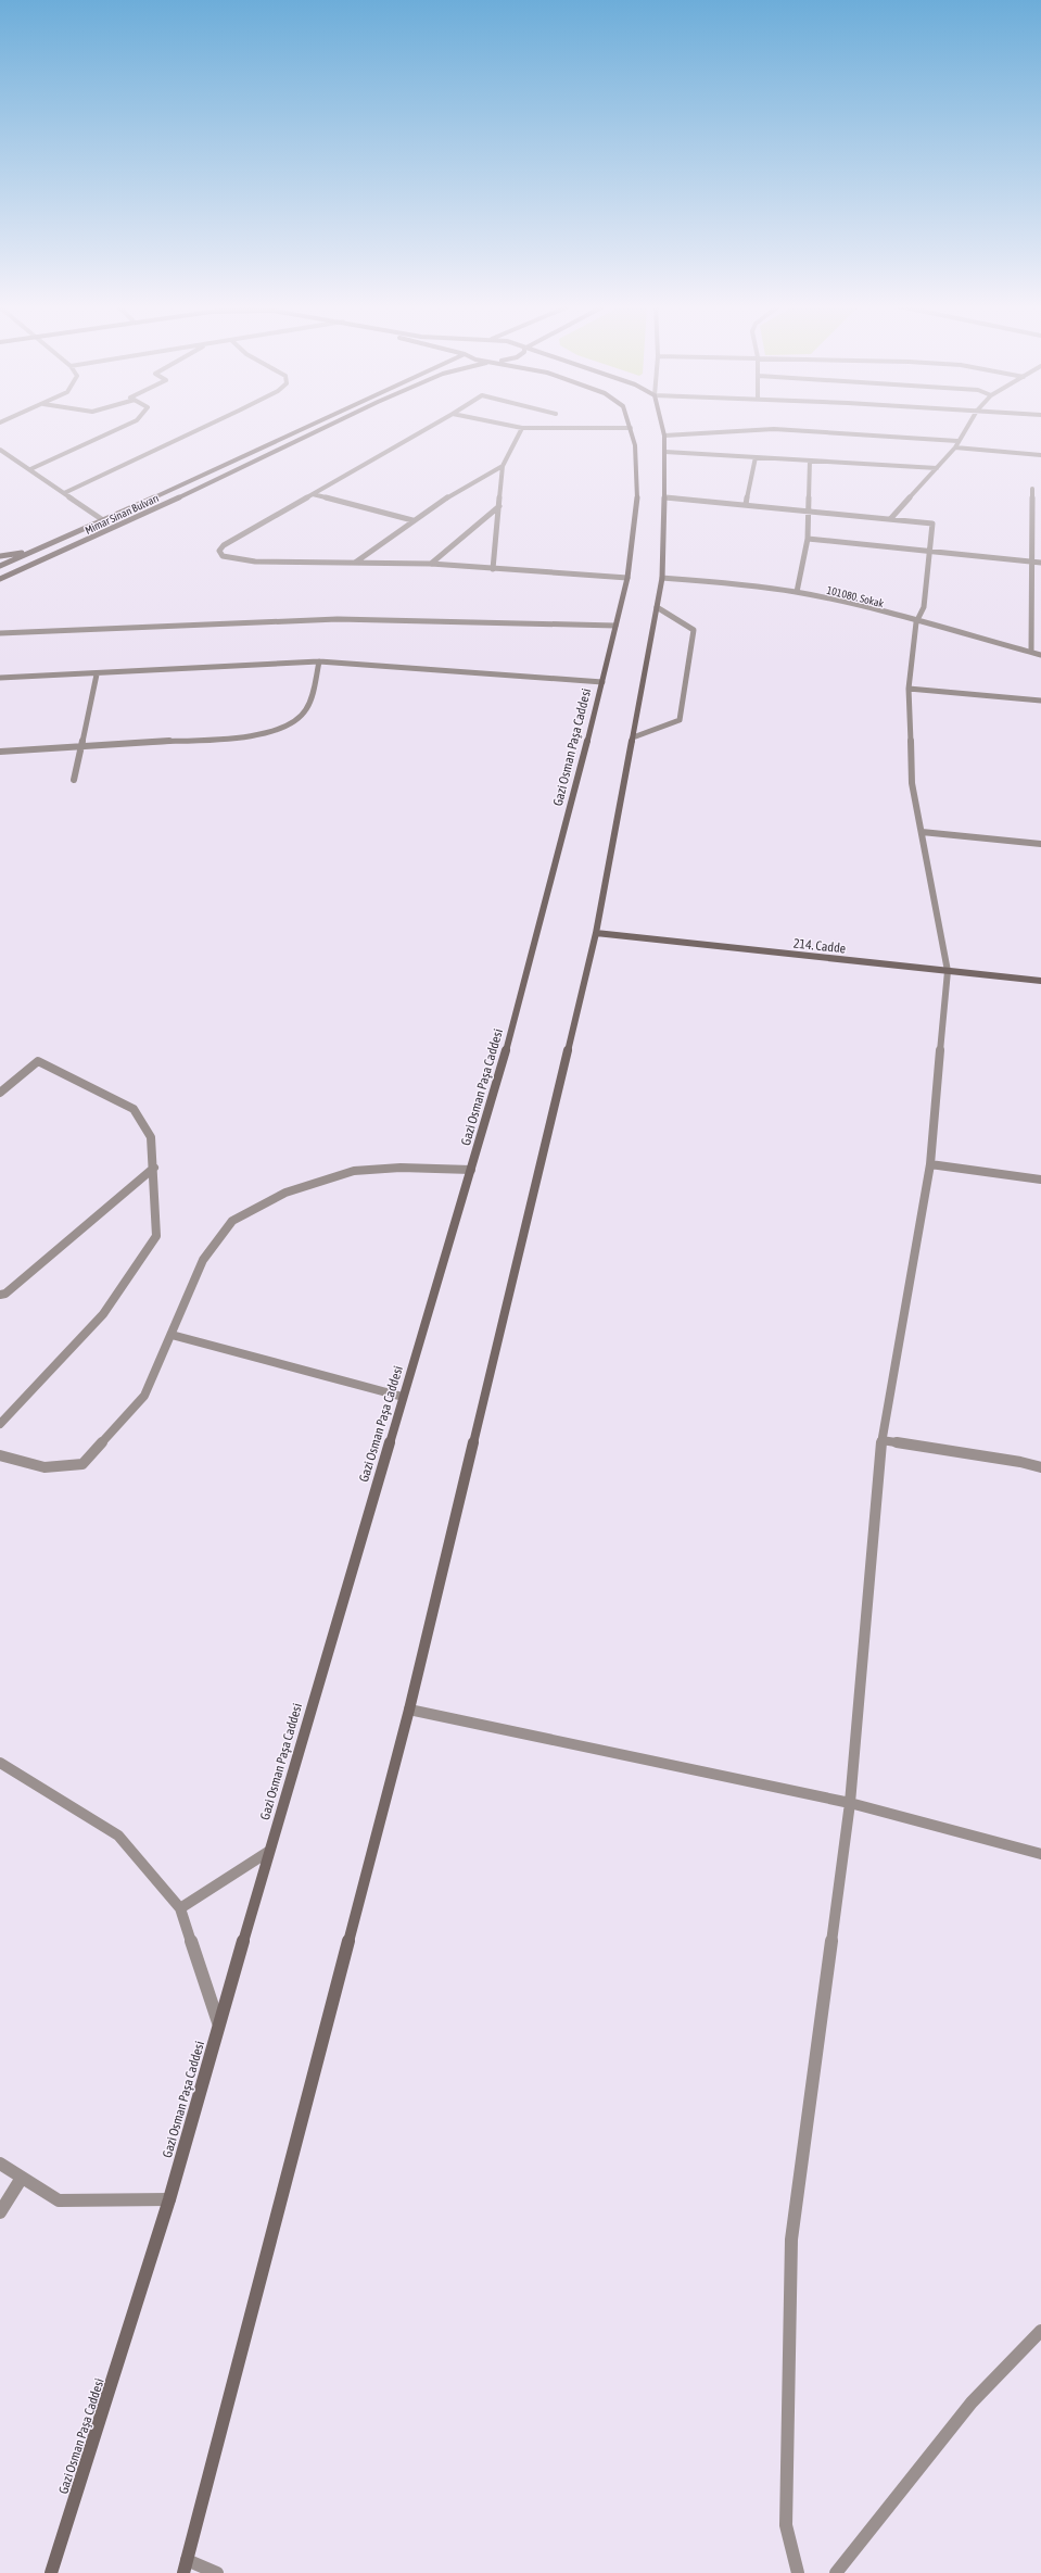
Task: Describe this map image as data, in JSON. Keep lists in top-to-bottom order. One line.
{"streets":{"main road":["Mimar Sinan Bulvarı","Gazi Osman Paşa Caddesi","214. Cadde"],"street":["101080. Sokak"]}}
